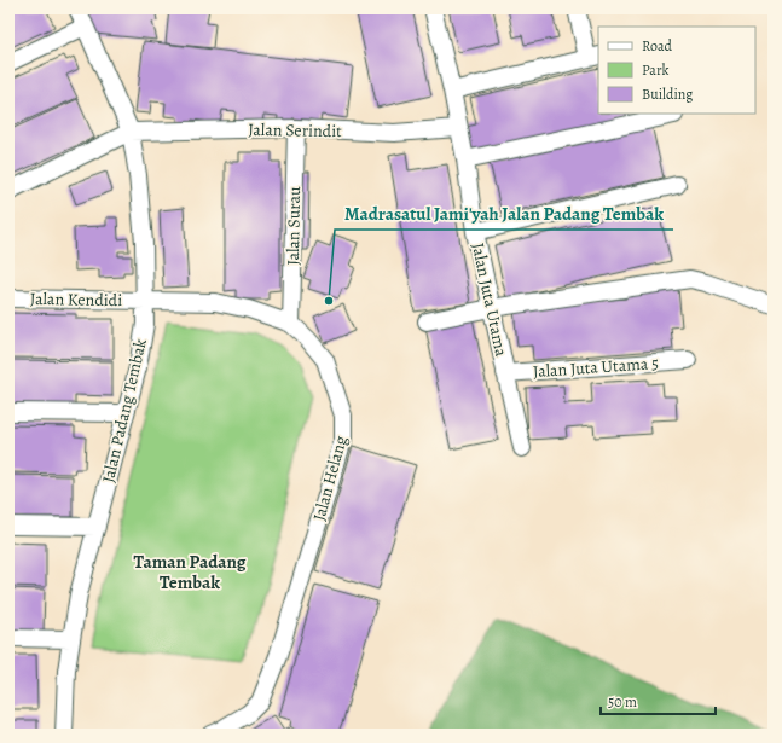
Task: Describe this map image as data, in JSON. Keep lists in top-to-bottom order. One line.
{"streets":{"street":["Jalan Serindit","Jalan Surau","Jalan Kendidi","Jalan Juta Utama","Jalan Juta Utama 5","Jalan Padang Tembak","Jalan Helang"]},"crossings":[["Jalan Serindit","Jalan Surau"],["Jalan Serindit","Jalan Juta Utama"],["Jalan Serindit","Jalan Padang Tembak"],["Jalan Surau","Jalan Helang"],["Jalan Kendidi","Jalan Padang Tembak"],["Jalan Kendidi","Jalan Helang"],["Jalan Juta Utama","Jalan Juta Utama 5"],["Jalan Padang Tembak","Jalan Helang"]],"districts":["Taman Padang Tembak"],"places":["Madrasatul Jami'yah Jalan Padang Tembak"],"legend":["Road","Park","Building"],"scale_bar":"50 m"}
